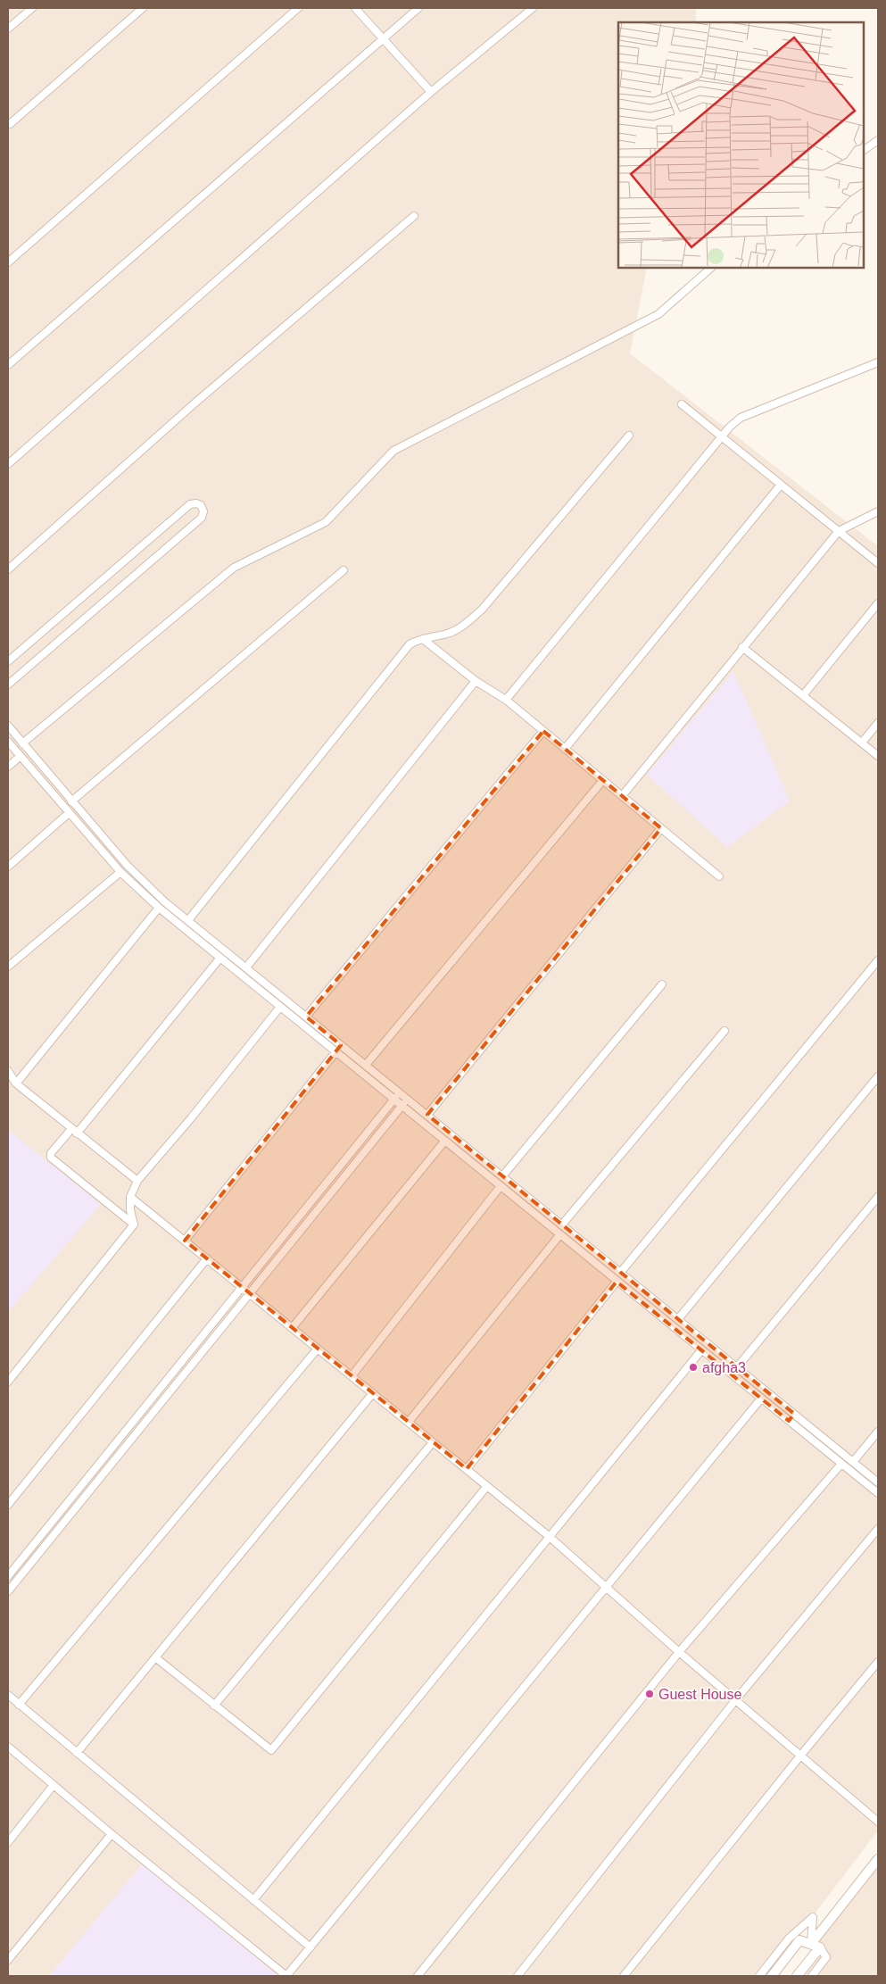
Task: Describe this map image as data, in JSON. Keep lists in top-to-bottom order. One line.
{"places":["afgha3","Guest House"]}
